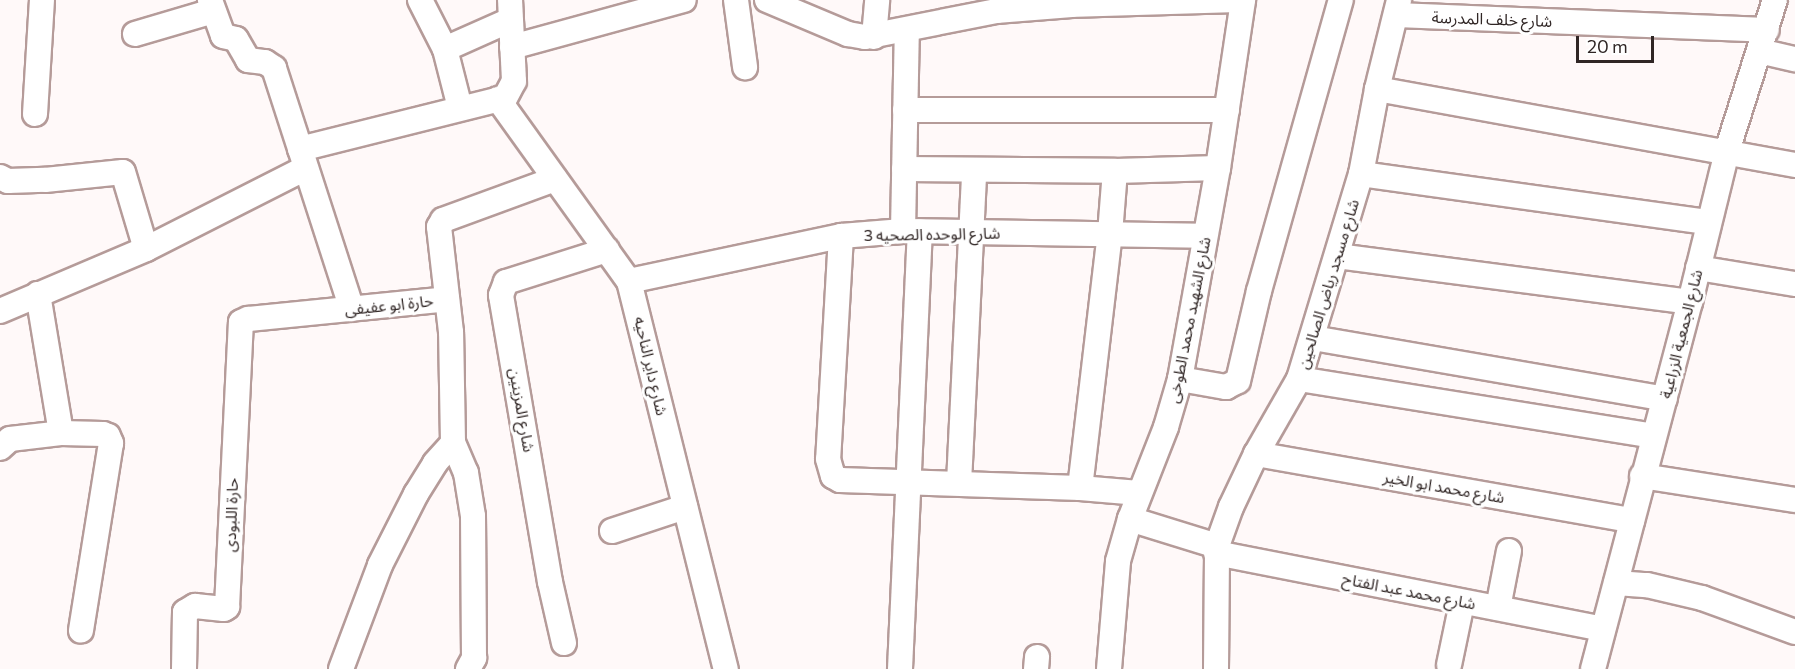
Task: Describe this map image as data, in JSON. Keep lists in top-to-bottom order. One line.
{"streets":{"street":["شارع خلف المدرسة","شارع الوحده الصحيه 3","شارع مسجد رياض الصالحين","حارة ابو عفيفى","شارع الشهيد محمد الطوخى","شارع الجمعية الزراعية","شارع داير الناحيه","شارع المزينين","شارع محمد ابو الخير","حارة اللبودى","شارع محمد عبد الفتاح"]},"crossings":[["شارع خلف المدرسة","شارع مسجد رياض الصالحين"],["شارع خلف المدرسة","شارع الجمعية الزراعية"],["شارع الوحده الصحيه 3","شارع الشهيد محمد الطوخى"],["شارع الوحده الصحيه 3","شارع داير الناحيه"],["شارع مسجد رياض الصالحين","شارع محمد ابو الخير"],["شارع مسجد رياض الصالحين","شارع محمد عبد الفتاح"],["حارة ابو عفيفى","شارع داير الناحيه"],["حارة ابو عفيفى","حارة اللبودى"],["شارع الشهيد محمد الطوخى","شارع محمد عبد الفتاح"],["شارع الجمعية الزراعية","شارع محمد ابو الخير"],["شارع الجمعية الزراعية","شارع محمد عبد الفتاح"],["شارع داير الناحيه","شارع المزينين"]],"scale_bar":"20 m"}
